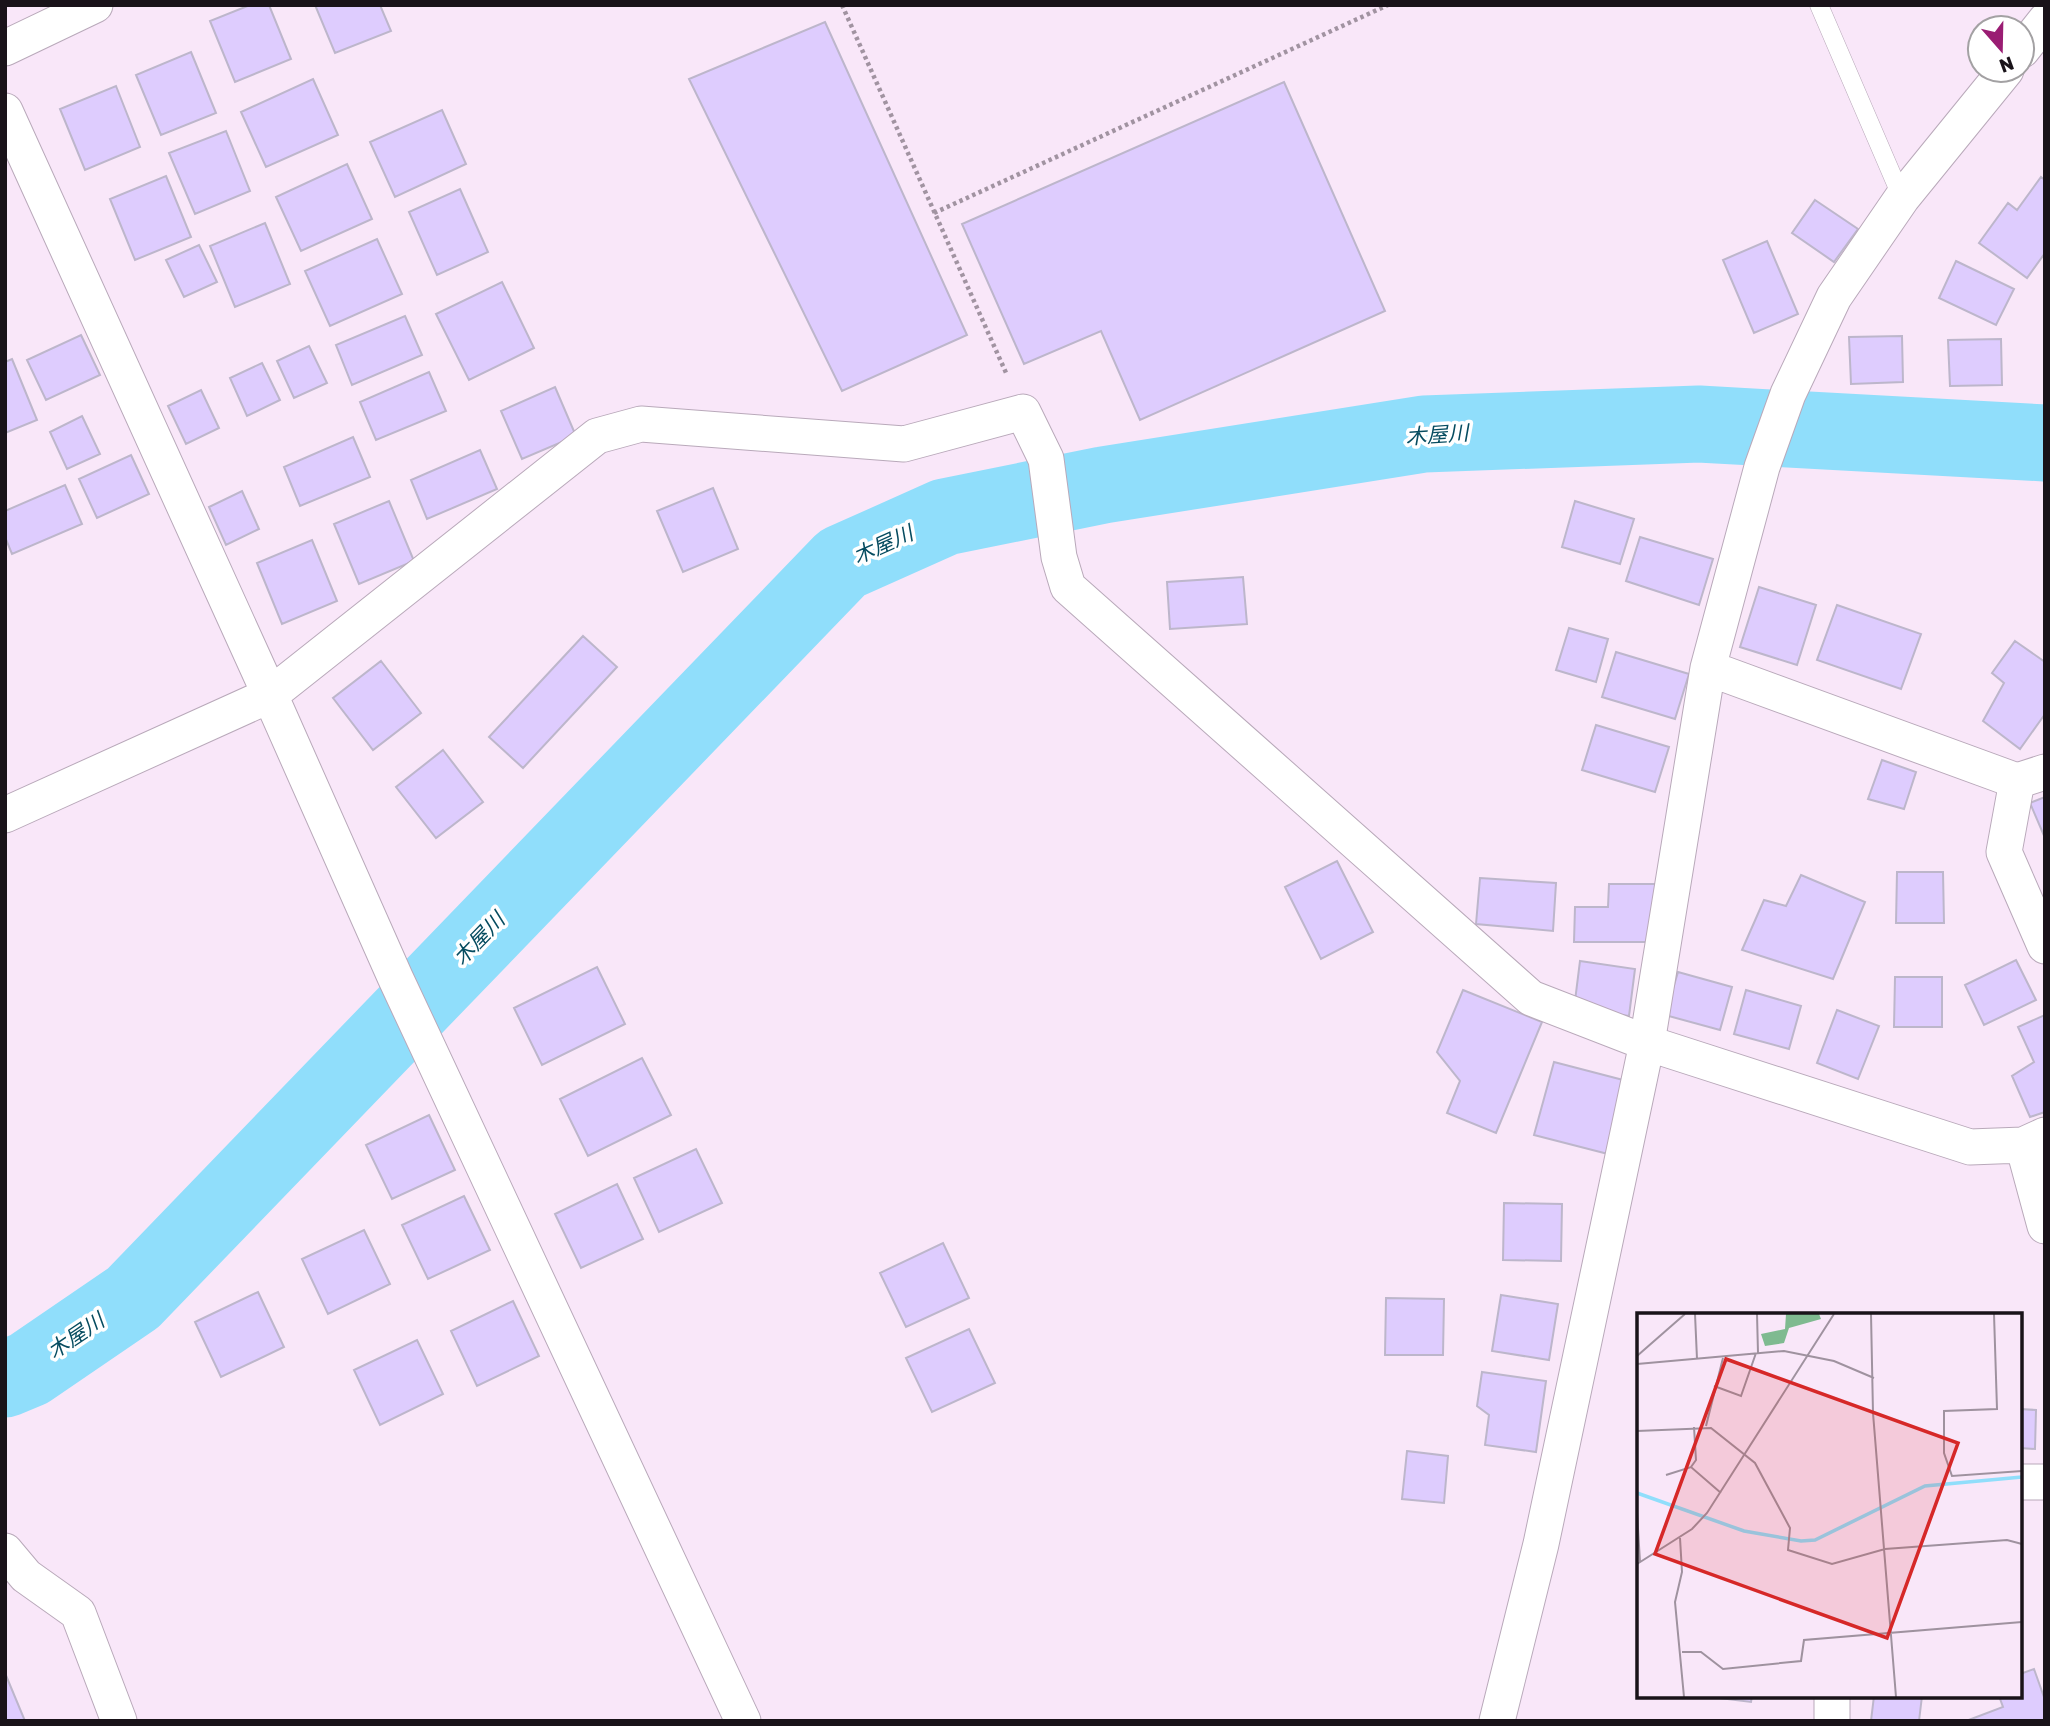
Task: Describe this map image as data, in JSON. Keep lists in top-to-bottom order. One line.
{"water":["木屋川"],"north":"bottom"}
